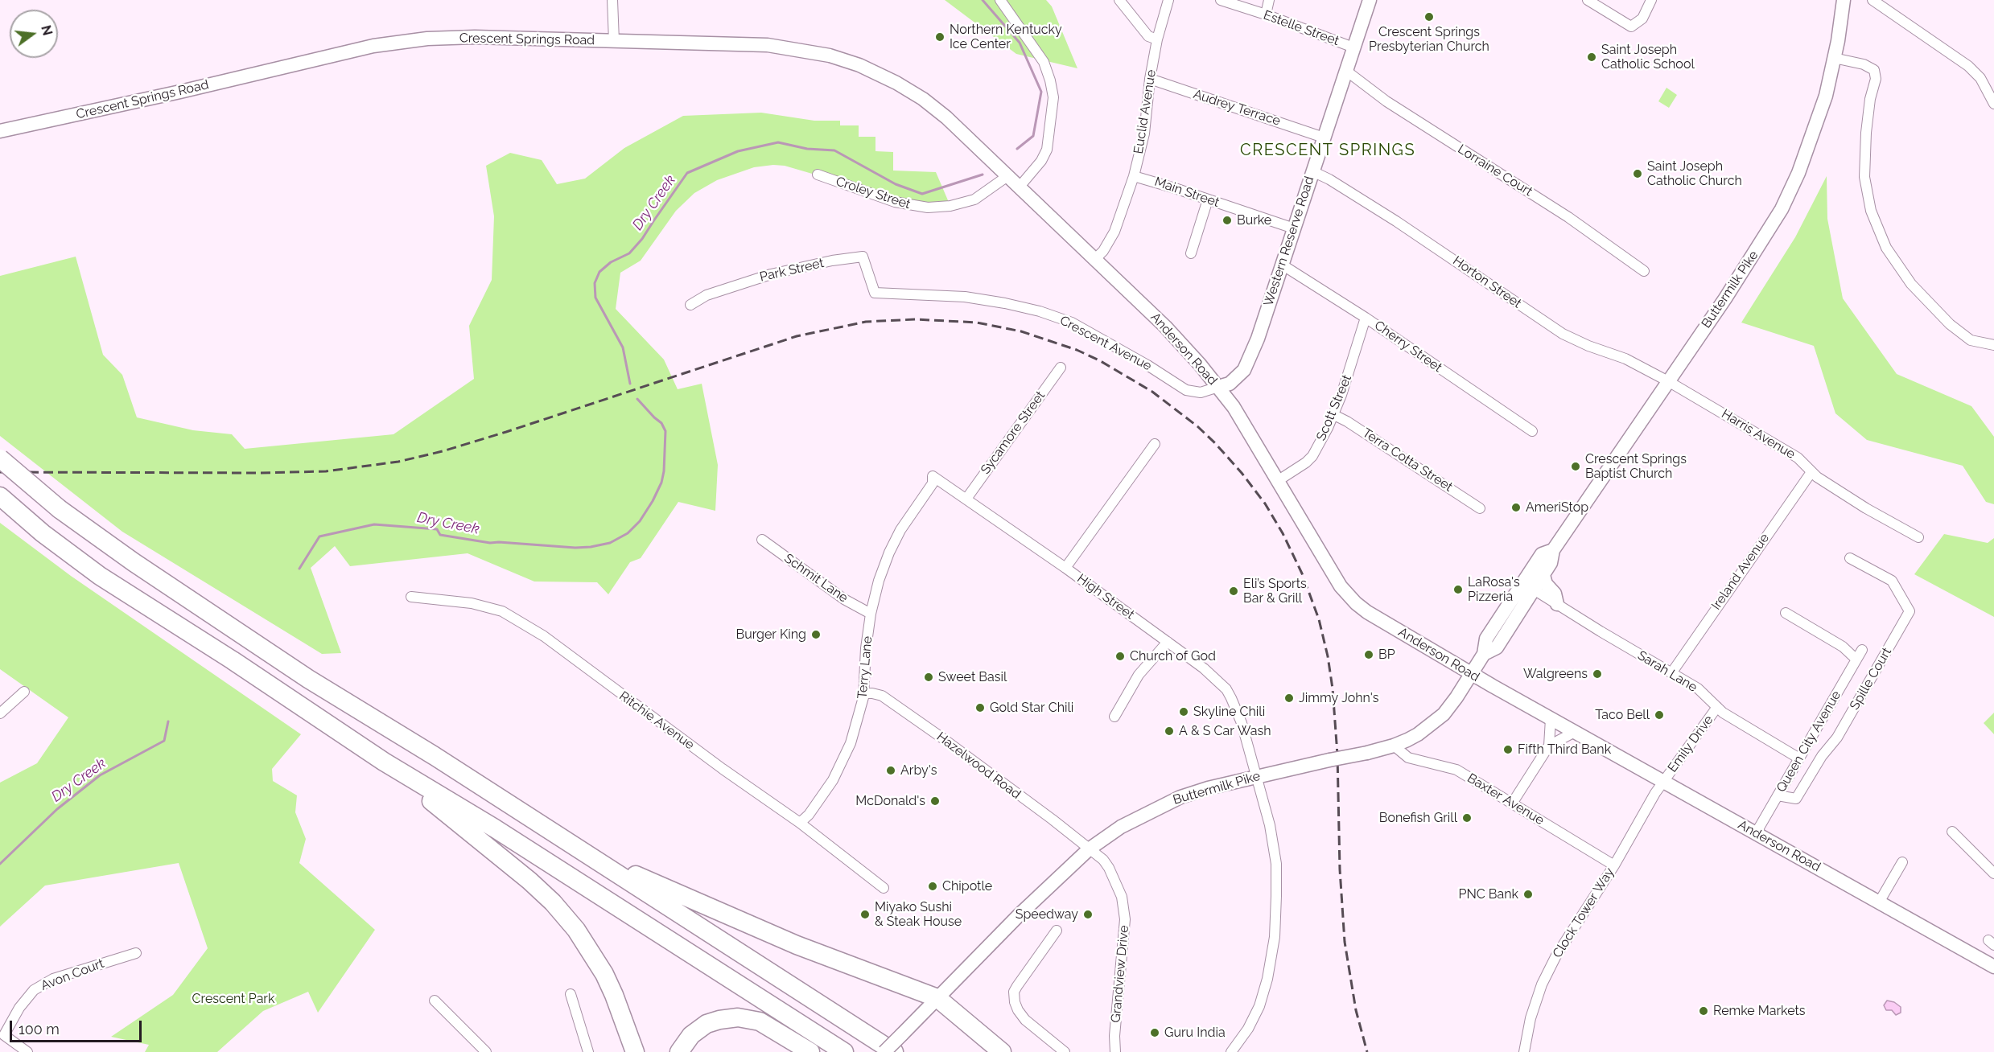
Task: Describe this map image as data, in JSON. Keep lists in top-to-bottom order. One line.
{"streets":{"main road":["Crescent Springs Road","Western Reserve Road","Buttermilk Pike","Anderson Road"],"street":["Estelle Street","Audrey Terrace","Euclid Avenue","Lorraine Court","Main Street","Croley Street","Park Street","Horton Street","Crescent Avenue","Cherry Street","Scott Street","Sycamore Street","Harris Avenue","Terra Cotta Street","Ireland Avenue","Schmit Lane","High Street","Terry Lane","Sarah Lane","Spille Court","Ritchie Avenue","Queen City Avenue","Emily Drive","Hazelwood Road","Baxter Avenue","Clock Tower Way","Grandview Drive","Avon Court"]},"crossings":[["Estelle Street","Western Reserve Road"],["Crescent Springs Road","Croley Street"],["Crescent Springs Road","Anderson Road"],["Audrey Terrace","Euclid Avenue"],["Audrey Terrace","Western Reserve Road"],["Euclid Avenue","Main Street"],["Euclid Avenue","Anderson Road"],["Lorraine Court","Western Reserve Road"],["Main Street","Western Reserve Road"],["Western Reserve Road","Horton Street"],["Western Reserve Road","Crescent Avenue"],["Western Reserve Road","Cherry Street"],["Western Reserve Road","Anderson Road"],["Park Street","Crescent Avenue"],["Horton Street","Buttermilk Pike"],["Horton Street","Harris Avenue"],["Buttermilk Pike","Anderson Road"],["Buttermilk Pike","Harris Avenue"],["Buttermilk Pike","High Street"],["Buttermilk Pike","Sarah Lane"],["Buttermilk Pike","Hazelwood Road"],["Buttermilk Pike","Baxter Avenue"],["Buttermilk Pike","Grandview Drive"],["Crescent Avenue","Anderson Road"],["Cherry Street","Scott Street"],["Anderson Road","Scott Street"],["Anderson Road","Queen City Avenue"],["Anderson Road","Emily Drive"],["Anderson Road","Clock Tower Way"],["Scott Street","Terra Cotta Street"],["Sycamore Street","High Street"],["Harris Avenue","Ireland Avenue"],["Ireland Avenue","Sarah Lane"],["Schmit Lane","Terry Lane"],["High Street","Terry Lane"],["Terry Lane","Ritchie Avenue"],["Terry Lane","Hazelwood Road"],["Sarah Lane","Queen City Avenue"],["Sarah Lane","Emily Drive"],["Spille Court","Queen City Avenue"],["Emily Drive","Clock Tower Way"],["Hazelwood Road","Grandview Drive"],["Baxter Avenue","Clock Tower Way"]],"districts":["CRESCENT SPRINGS"],"water":["Dry Creek"],"parks":["Crescent Park"],"places":["Crescent Springs Presbyterian Church","Northern Kentucky Ice Center","Saint Joseph Catholic School","Saint Joseph Catholic Church","Burke","Crescent Springs Baptist Church","AmeriStop","LaRosa's Pizzeria","Eli’s Sports Bar & Grill","Burger King","BP","Church of God","Walgreens","Sweet Basil","Jimmy John's","Gold Star Chili","Skyline Chili","Taco Bell","A & S Car Wash","Fifth Third Bank","Arby's","McDonald's","Bonefish Grill","Chipotle","PNC Bank","Miyako Sushi & Steak House","Speedway","Remke Markets","Guru India"],"scale_bar":"100 m","north":"right"}
